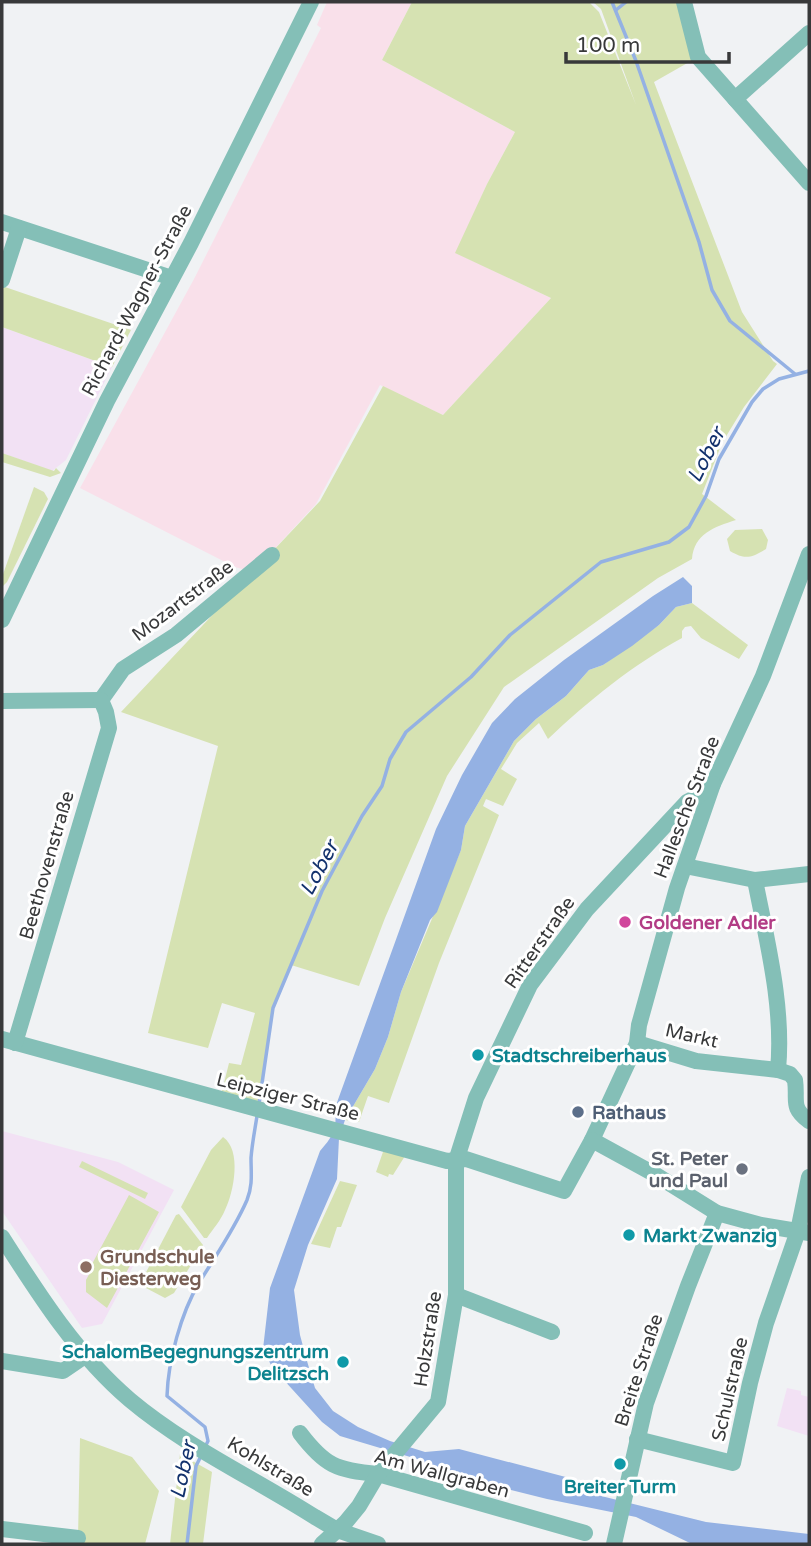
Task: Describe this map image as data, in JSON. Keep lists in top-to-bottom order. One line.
{"streets":{"street":["Richard-Wagner-Straße","Mozartstraße","Hallesche Straße","Beethovenstraße","Ritterstraße","Markt","Leipziger Straße","Holzstraße","Breite Straße","Schulstraße","Kohlstraße","Am Wallgraben"]},"crossings":[["Mozartstraße","Beethovenstraße"],["Hallesche Straße","Ritterstraße"],["Hallesche Straße","Markt"],["Beethovenstraße","Leipziger Straße"],["Ritterstraße","Leipziger Straße"],["Ritterstraße","Holzstraße"],["Markt","Leipziger Straße"],["Leipziger Straße","Holzstraße"],["Holzstraße","Kohlstraße"],["Holzstraße","Am Wallgraben"],["Breite Straße","Schulstraße"]],"water":["Lober"],"places":["Goldener Adler","Stadtschreiberhaus","Rathaus","St. Peter und Paul","Markt Zwanzig","Grundschule Diesterweg","SchalomBegegnungszentrum Delitzsch","Breiter Turm"],"scale_bar":"100 m"}
